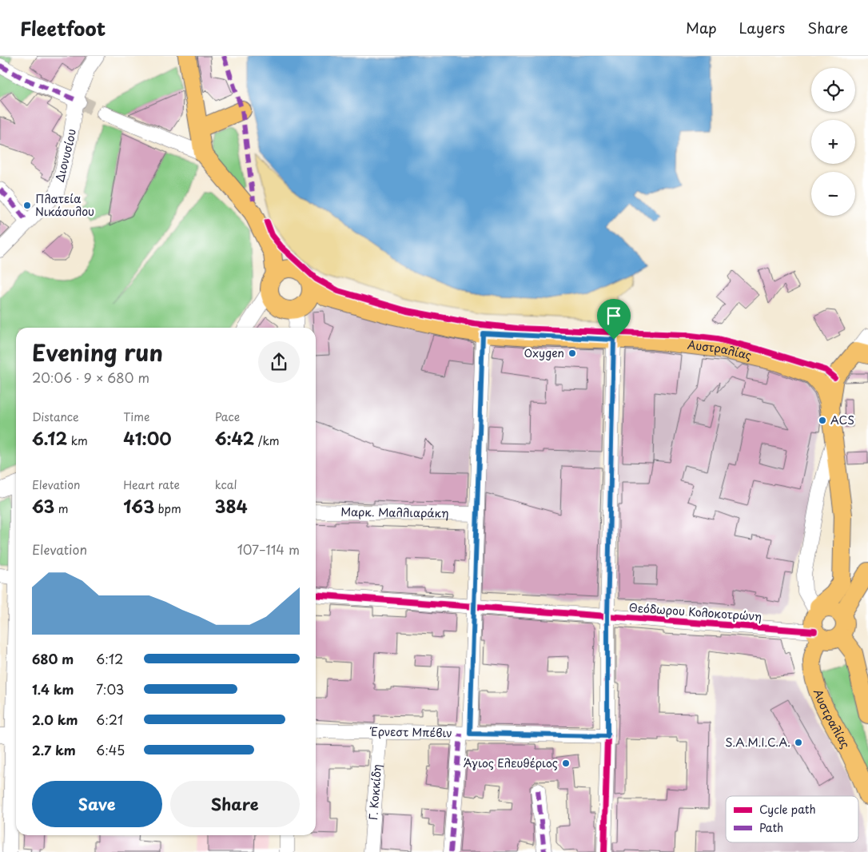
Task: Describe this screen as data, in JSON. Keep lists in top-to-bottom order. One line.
{"streets":{"main road":["Αυστραλίας"],"street":["Διονυσίου","Μαρκ. Μαλλιαράκη","Θεόδωρου Κολοκοτρώνη","Έρνεστ Μπέβιν","Γ. Κοκκίδη"]},"crossings":[["Αυστραλίας","Θεόδωρου Κολοκοτρώνη"],["Έρνεστ Μπέβιν","Γ. Κοκκίδη"]],"places":["Πλατεία Νικάσυλου","Oxygen","ACS","S.A.M.I.C.A.","Άγιος Ελευθέριος"],"legend":["Cycle path","Path"],"page":{"header":"Fleetfoot","nav":["Map","Layers","Share"],"map_buttons":["+","−"],"heading":["Evening run","20:06 · 9 × 680 m"],"stats":[["Distance","6.12 km"],["Time","41:00"],["Pace","6:42 /km"],["Elevation","63 m"],["Heart rate","163 bpm"],["kcal","384"]],"chart":["Elevation","107–114 m"],"list":[{"name":"680 m","note":"6:12"},{"name":"1.4 km","note":"7:03"},{"name":"2.0 km","note":"6:21"},{"name":"2.7 km","note":"6:45"}],"buttons":["Save","Share"]}}
